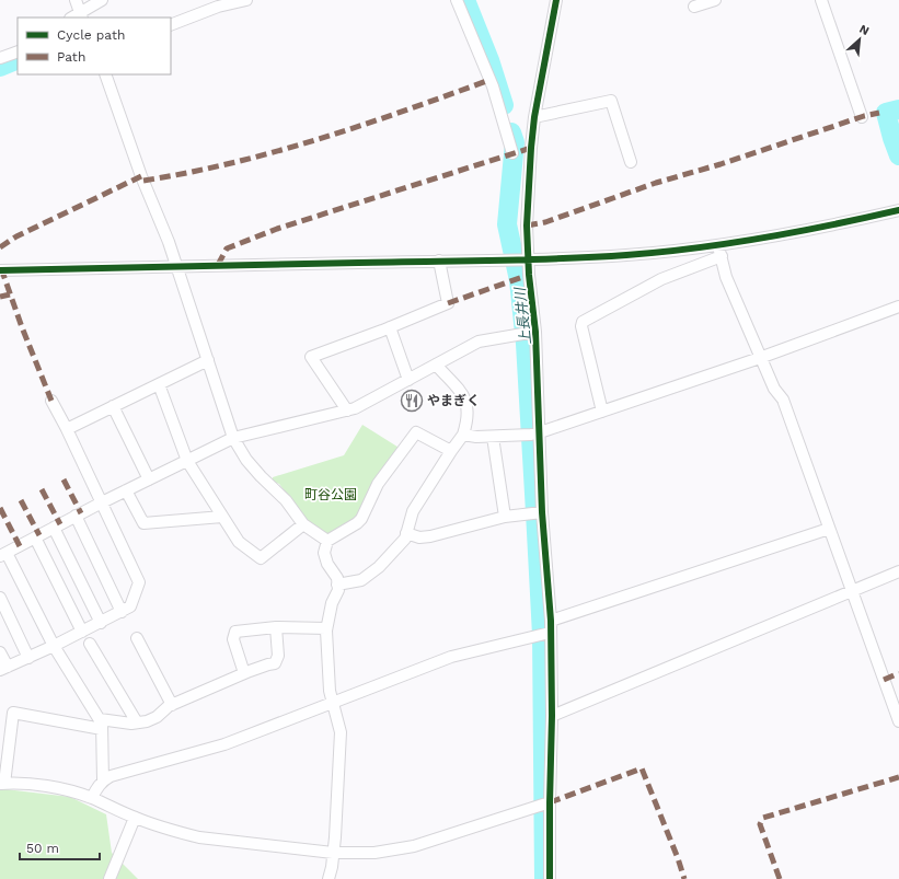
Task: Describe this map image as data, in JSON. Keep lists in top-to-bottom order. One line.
{"water":["上長井川"],"parks":["町谷公園"],"places":{"restaurant":["やまぎく"]},"legend":["Cycle path","Path"],"scale_bar":"50 m","north":"top right"}
